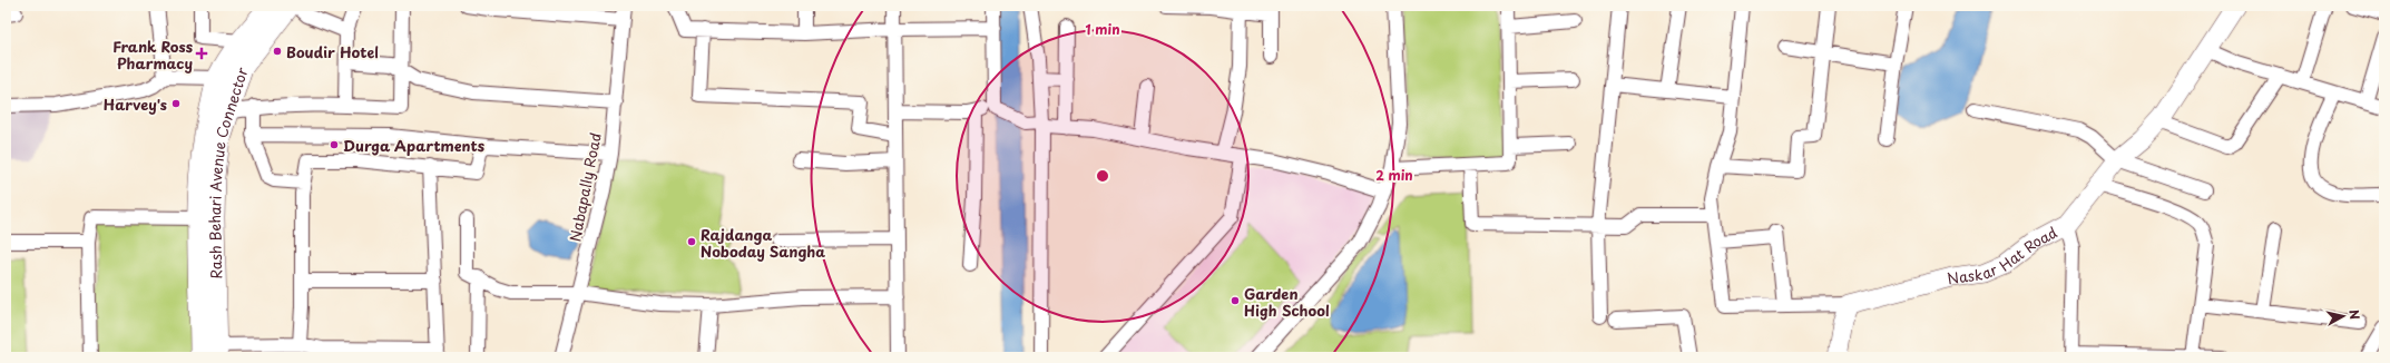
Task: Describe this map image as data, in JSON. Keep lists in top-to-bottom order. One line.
{"streets":{"main road":["Rash Behari Avenue Connector"],"street":["Nabapally Road","Naskar Hat Road"]},"places":{"other":["Boudir Hotel","Harvey's","Durga Apartments","Rajdanga Noboday Sangha","Garden High School"],"health":["Frank Ross Pharmacy"]},"north":"right","rings":["1 min","2 min"]}
